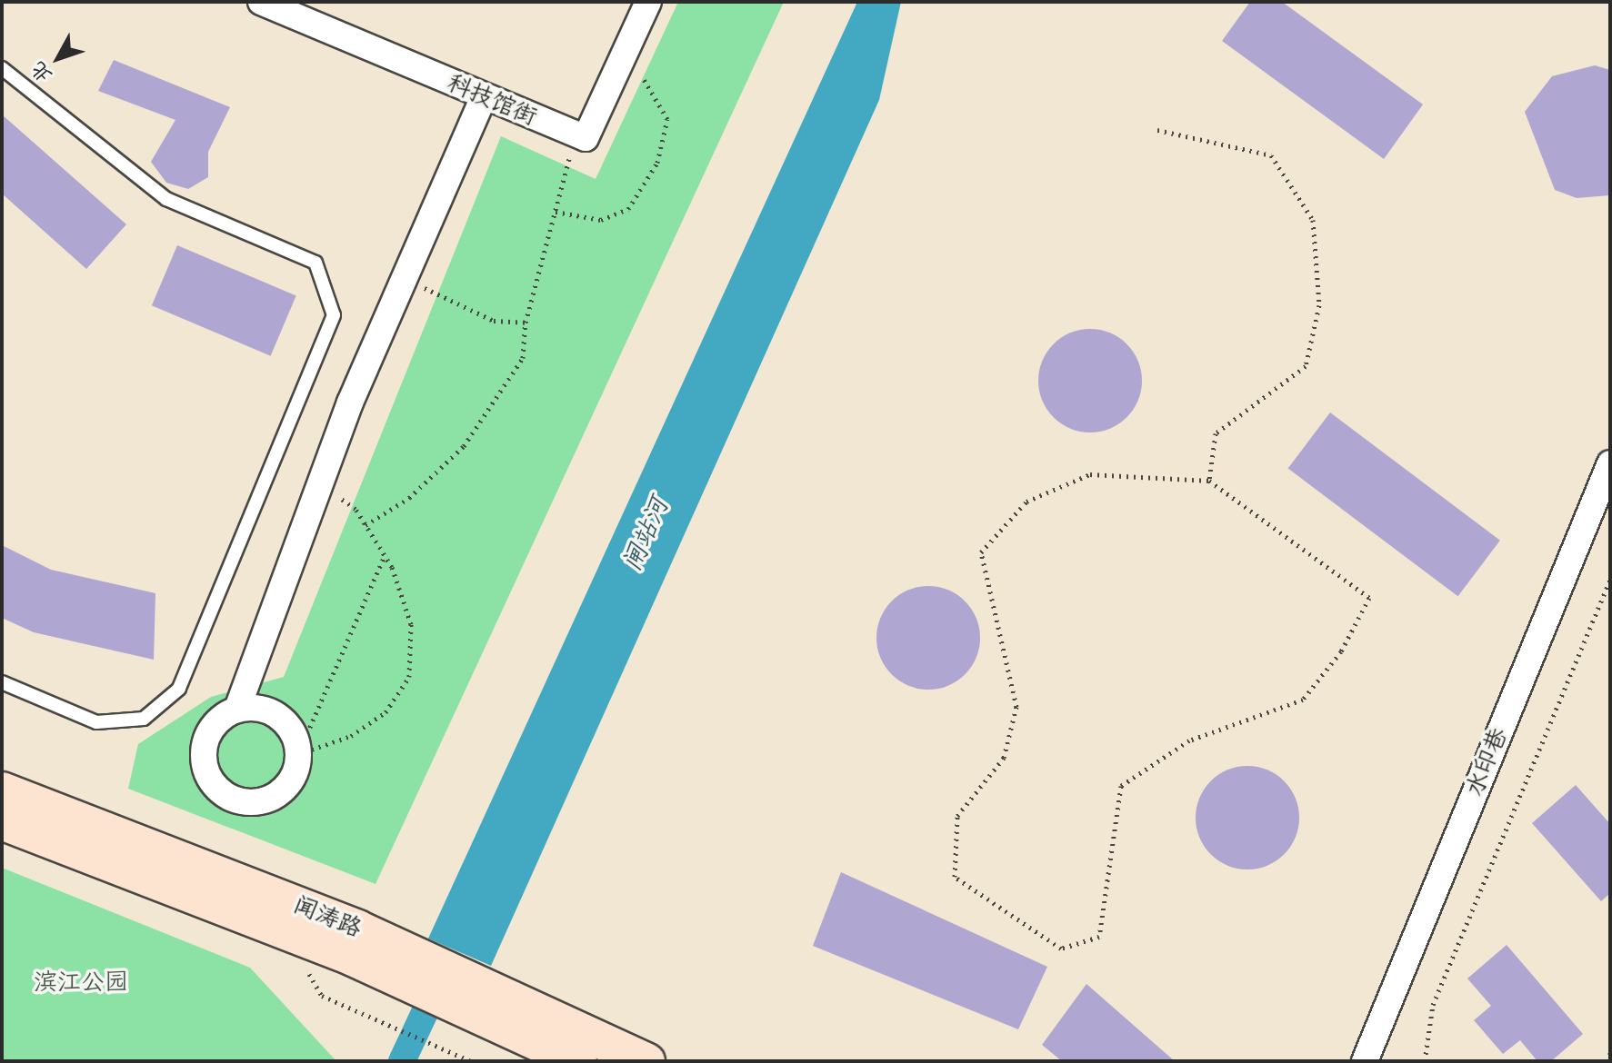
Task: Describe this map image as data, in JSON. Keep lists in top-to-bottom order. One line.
{"streets":{"main road":["闻涛路"],"street":["科技馆街","水印巷"]},"water":["闸站河"],"parks":["滨江公园"],"north":"bottom left"}
